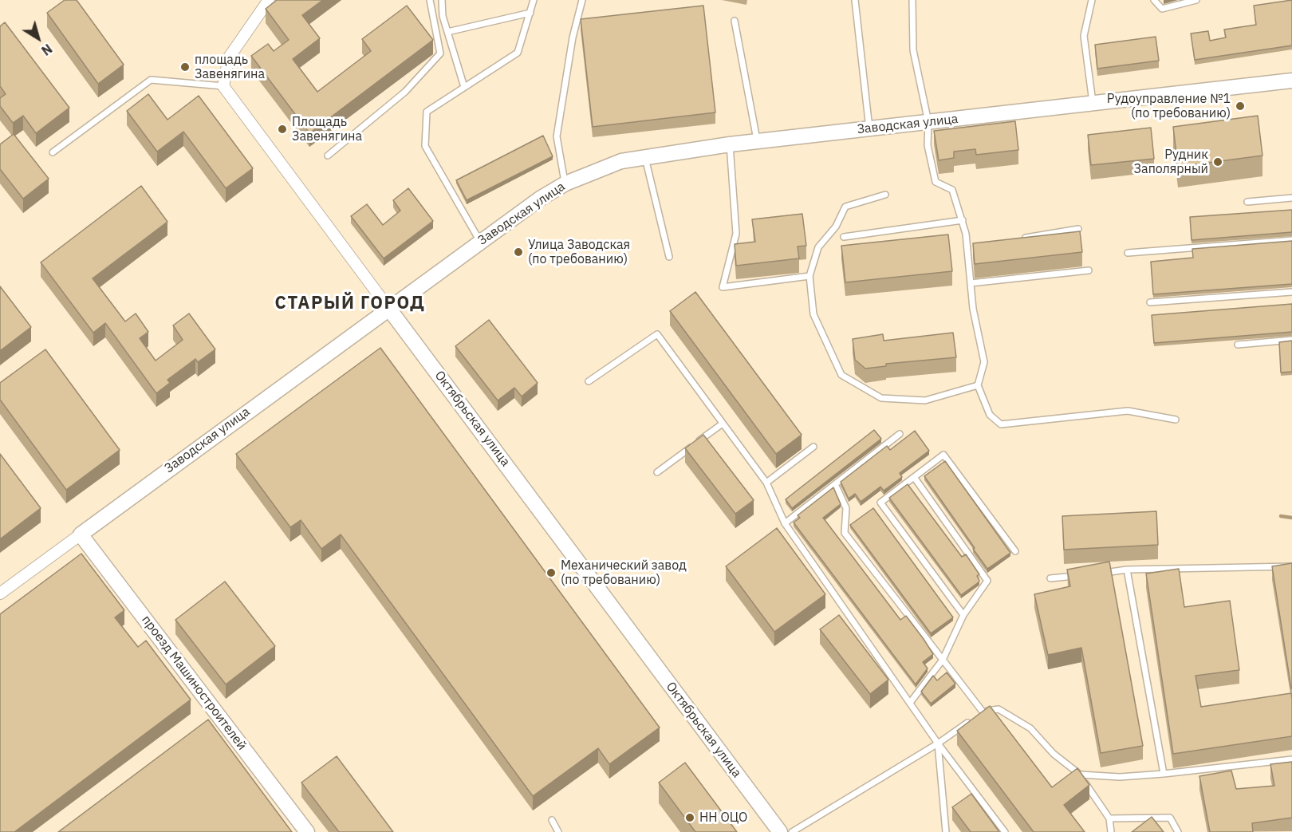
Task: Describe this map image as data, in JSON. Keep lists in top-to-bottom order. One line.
{"streets":{"street":["Заводская улица","Октябрьская улица","проезд Машиностроителей"]},"crossings":[["Заводская улица","Октябрьская улица"],["Заводская улица","проезд Машиностроителей"]],"districts":["СТАРЫЙ ГОРОД"],"places":["площадь Завенягина","Рудоуправление №1 (по требованию)","Площадь Завенягина","Рудник Заполярный","Улица Заводская (по требованию)","Механический завод (по требованию)","НН ОЦО"],"north":"bottom right"}
